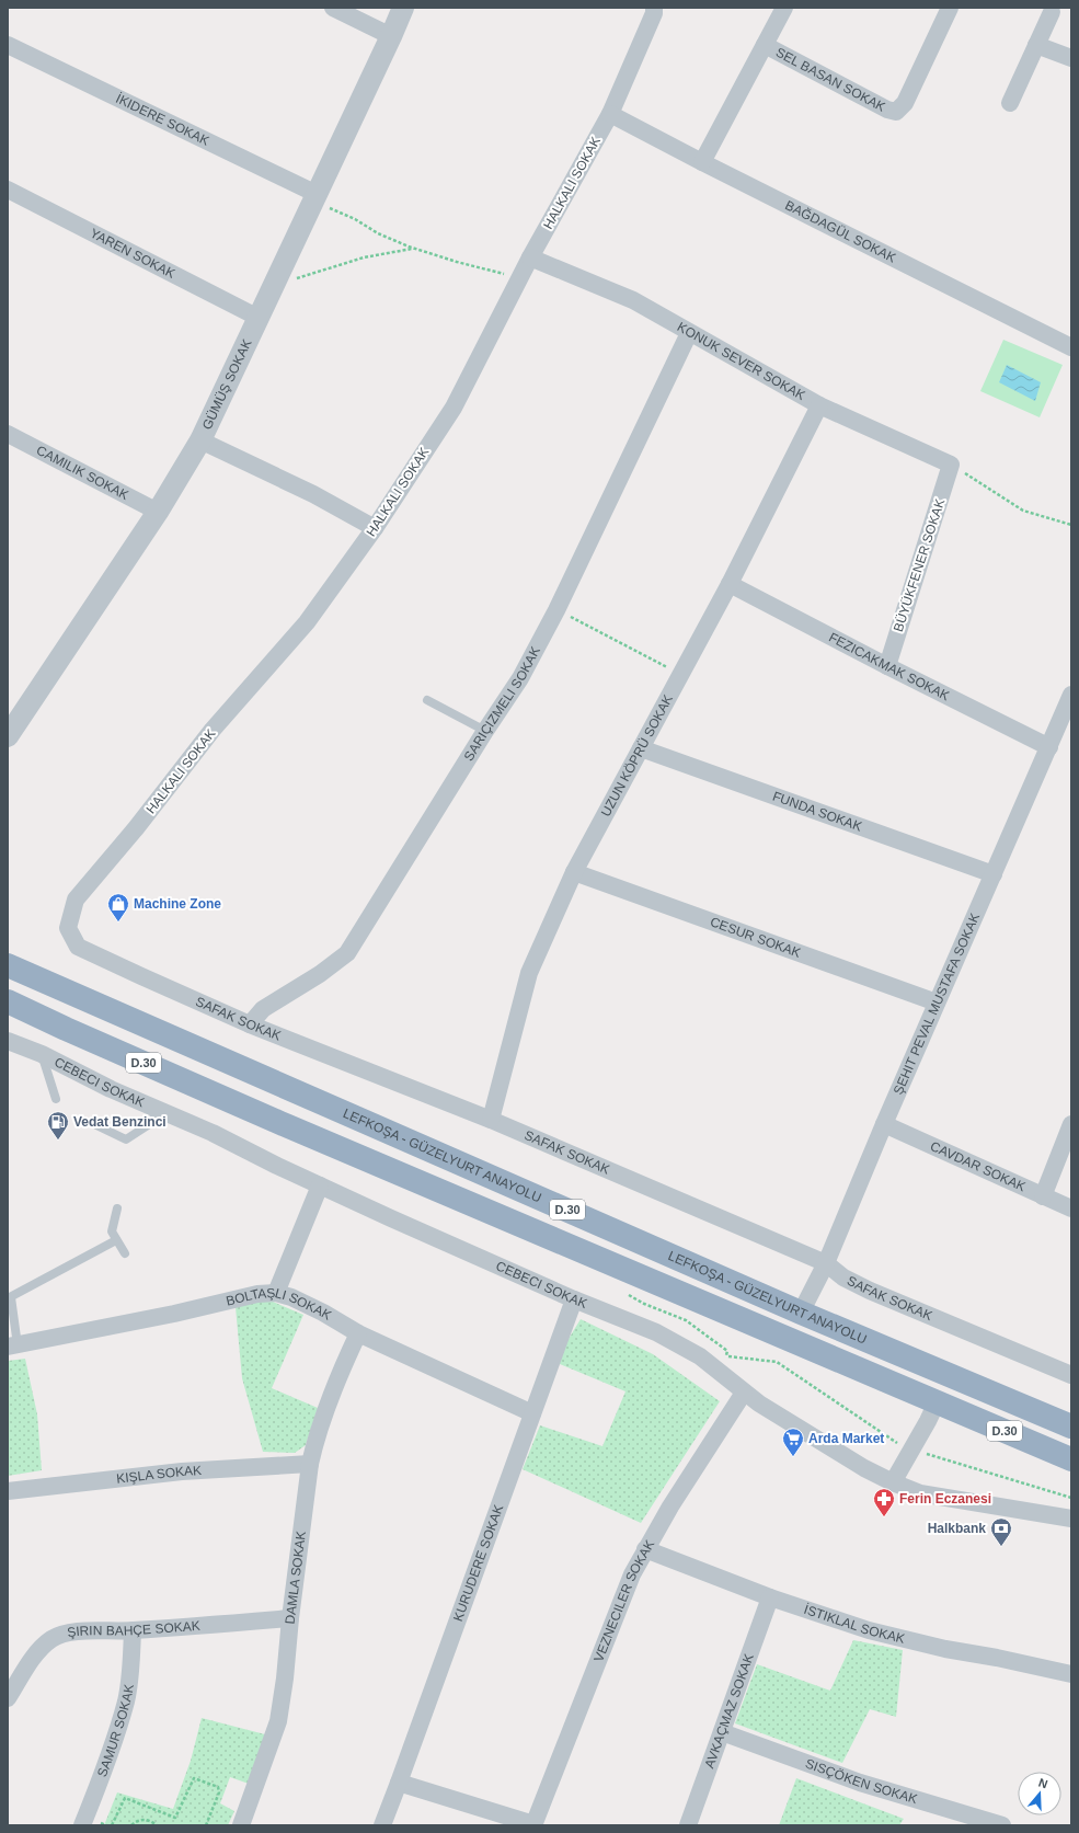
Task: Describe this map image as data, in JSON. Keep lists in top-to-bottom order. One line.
{"streets":{"highway":["D.30","LEFKOŞA - GÜZELYURT ANAYOLU"],"street":["SEL BASAN SOKAK","İKIDERE SOKAK","BAĞDAGÜL SOKAK","YAREN SOKAK","KONUK SEVER SOKAK","GÜMÜŞ SOKAK","BÜYÜKFENER SOKAK","FEZICAKMAK SOKAK","UZUN KÖPRÜ SOKAK","FUNDA SOKAK","CESUR SOKAK","ŞEHIT PEVAL MUSTAFA SOKAK","SAFAK SOKAK","CEBECI SOKAK","CAVDAR SOKAK","KURUDERE SOKAK","DAMLA SOKAK","VEZNECILER SOKAK","İSTIKLAL SOKAK","ŞIRIN BAHÇE SOKAK","AVKAÇMAZ SOKAK","SAMUR SOKAK","SISÇÖKEN SOKAK"]},"crossings":[["İKIDERE SOKAK","GÜMÜŞ SOKAK"],["YAREN SOKAK","GÜMÜŞ SOKAK"],["KONUK SEVER SOKAK","BÜYÜKFENER SOKAK"],["KONUK SEVER SOKAK","UZUN KÖPRÜ SOKAK"],["BÜYÜKFENER SOKAK","FEZICAKMAK SOKAK"],["FEZICAKMAK SOKAK","UZUN KÖPRÜ SOKAK"],["FEZICAKMAK SOKAK","ŞEHIT PEVAL MUSTAFA SOKAK"],["UZUN KÖPRÜ SOKAK","FUNDA SOKAK"],["UZUN KÖPRÜ SOKAK","CESUR SOKAK"],["UZUN KÖPRÜ SOKAK","SAFAK SOKAK"],["FUNDA SOKAK","ŞEHIT PEVAL MUSTAFA SOKAK"],["CESUR SOKAK","ŞEHIT PEVAL MUSTAFA SOKAK"],["ŞEHIT PEVAL MUSTAFA SOKAK","SAFAK SOKAK"],["ŞEHIT PEVAL MUSTAFA SOKAK","LEFKOŞA - GÜZELYURT ANAYOLU"],["ŞEHIT PEVAL MUSTAFA SOKAK","CAVDAR SOKAK"],["CEBECI SOKAK","KURUDERE SOKAK"],["CEBECI SOKAK","VEZNECILER SOKAK"],["DAMLA SOKAK","ŞIRIN BAHÇE SOKAK"],["VEZNECILER SOKAK","İSTIKLAL SOKAK"],["İSTIKLAL SOKAK","AVKAÇMAZ SOKAK"],["ŞIRIN BAHÇE SOKAK","SAMUR SOKAK"],["AVKAÇMAZ SOKAK","SISÇÖKEN SOKAK"]],"places":{"shop":["Machine Zone"],"fuel station":["Vedat Benzinci"],"supermarket":["Arda Market"],"pharmacy":["Ferin Eczanesi"],"bank":["Halkbank"]},"north":"top"}
